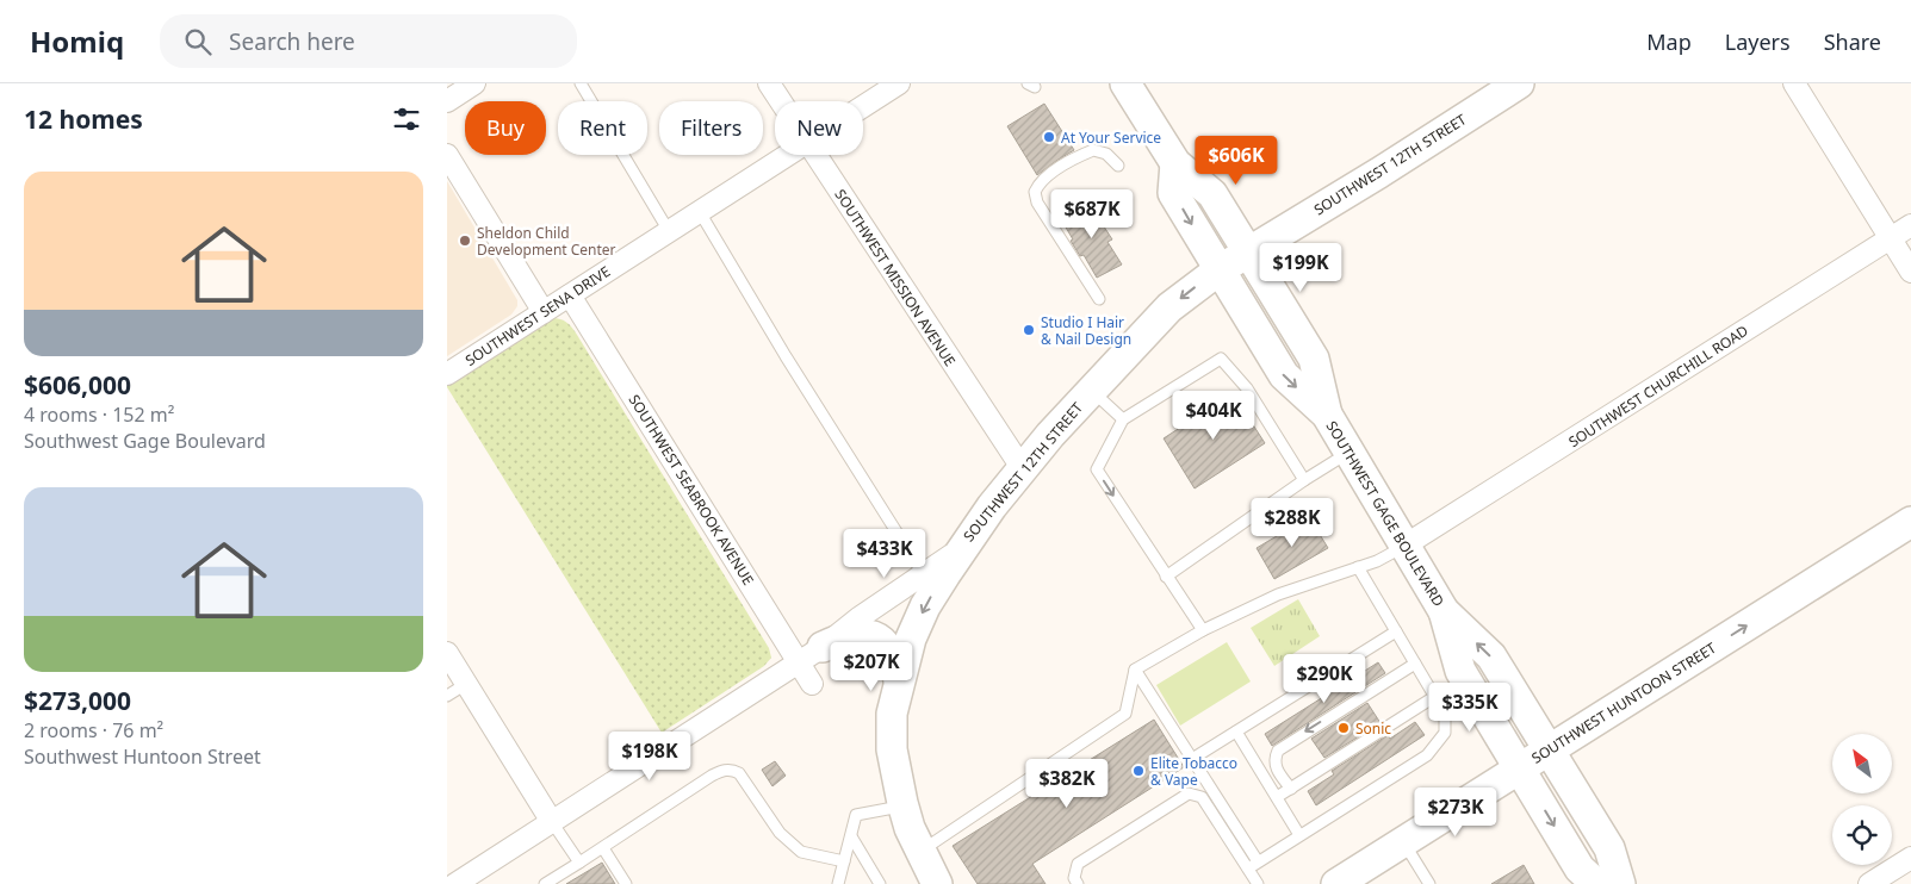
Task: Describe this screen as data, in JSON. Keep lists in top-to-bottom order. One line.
{"streets":{"main road":["SOUTHWEST 12TH STREET","SOUTHWEST GAGE BOULEVARD","SOUTHWEST HUNTOON STREET"],"street":["SOUTHWEST MISSION AVENUE","SOUTHWEST SENA DRIVE","SOUTHWEST CHURCHILL ROAD","SOUTHWEST SEABROOK AVENUE"]},"crossings":[["SOUTHWEST 12TH STREET","SOUTHWEST MISSION AVENUE"],["SOUTHWEST 12TH STREET","SOUTHWEST SEABROOK AVENUE"],["SOUTHWEST 12TH STREET","SOUTHWEST GAGE BOULEVARD"],["SOUTHWEST SENA DRIVE","SOUTHWEST SEABROOK AVENUE"],["SOUTHWEST CHURCHILL ROAD","SOUTHWEST GAGE BOULEVARD"],["SOUTHWEST GAGE BOULEVARD","SOUTHWEST HUNTOON STREET"]],"one_way":["SOUTHWEST HUNTOON STREET"],"places":["At Your Service","Sheldon Child Development Center","Studio I Hair & Nail Design","Sonic","Elite Tobacco & Vape"],"north":"top left","page":{"header":"Homiq","search":"Search here","nav":["Map","Layers","Share"],"heading":"12 homes","chip":["Buy","Rent","Filters","New"],"price":["$606K","$687K","$199K","$404K","$288K","$433K","$207K","$290K","$335K","$198K","$382K","$273K"],"list":[{"name":"$606,000","note":"4 rooms · 152 m² · Southwest Gage Boulevard"},{"name":"$273,000","note":"2 rooms · 76 m² · Southwest Huntoon Street"}]}}
